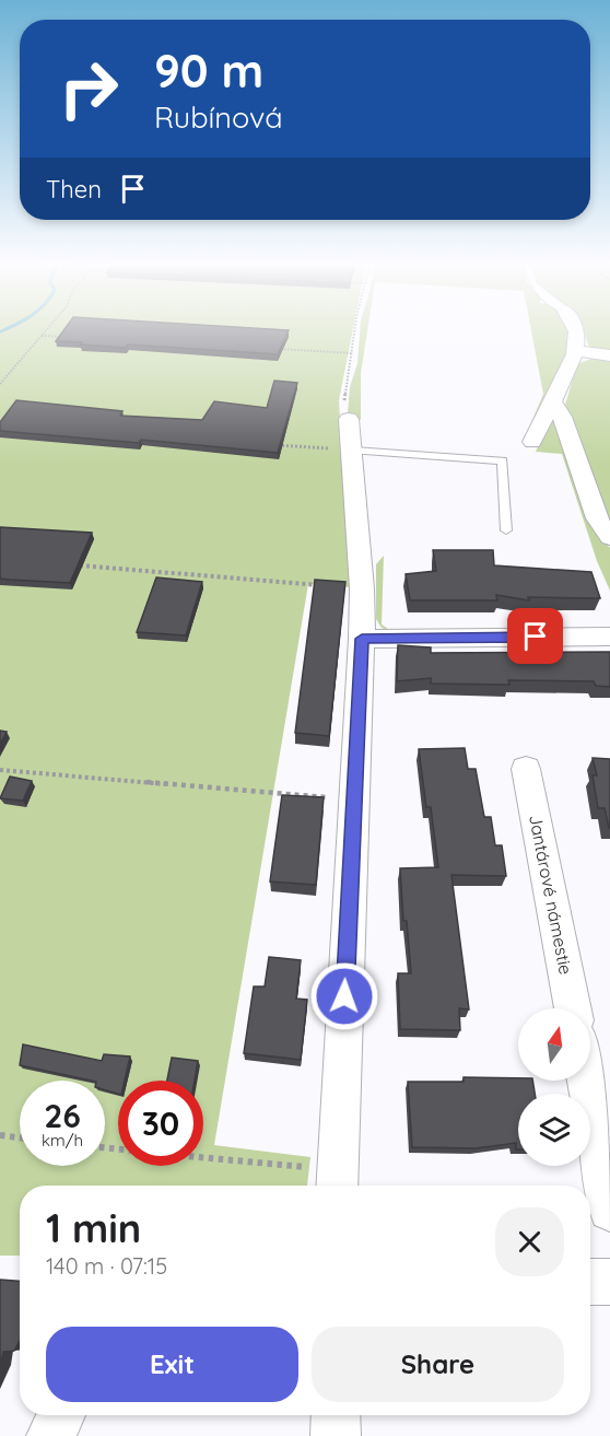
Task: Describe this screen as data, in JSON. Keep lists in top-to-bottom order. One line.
{"streets":{"street":["Jantárové námestie"]},"north":"top","page":{"turn":["90 m","Rubínová"],"then":"Then","speed":"26 km/h","limit":"30","heading":["1 min","140 m · 07:15"],"buttons":["Exit","Share"]}}
